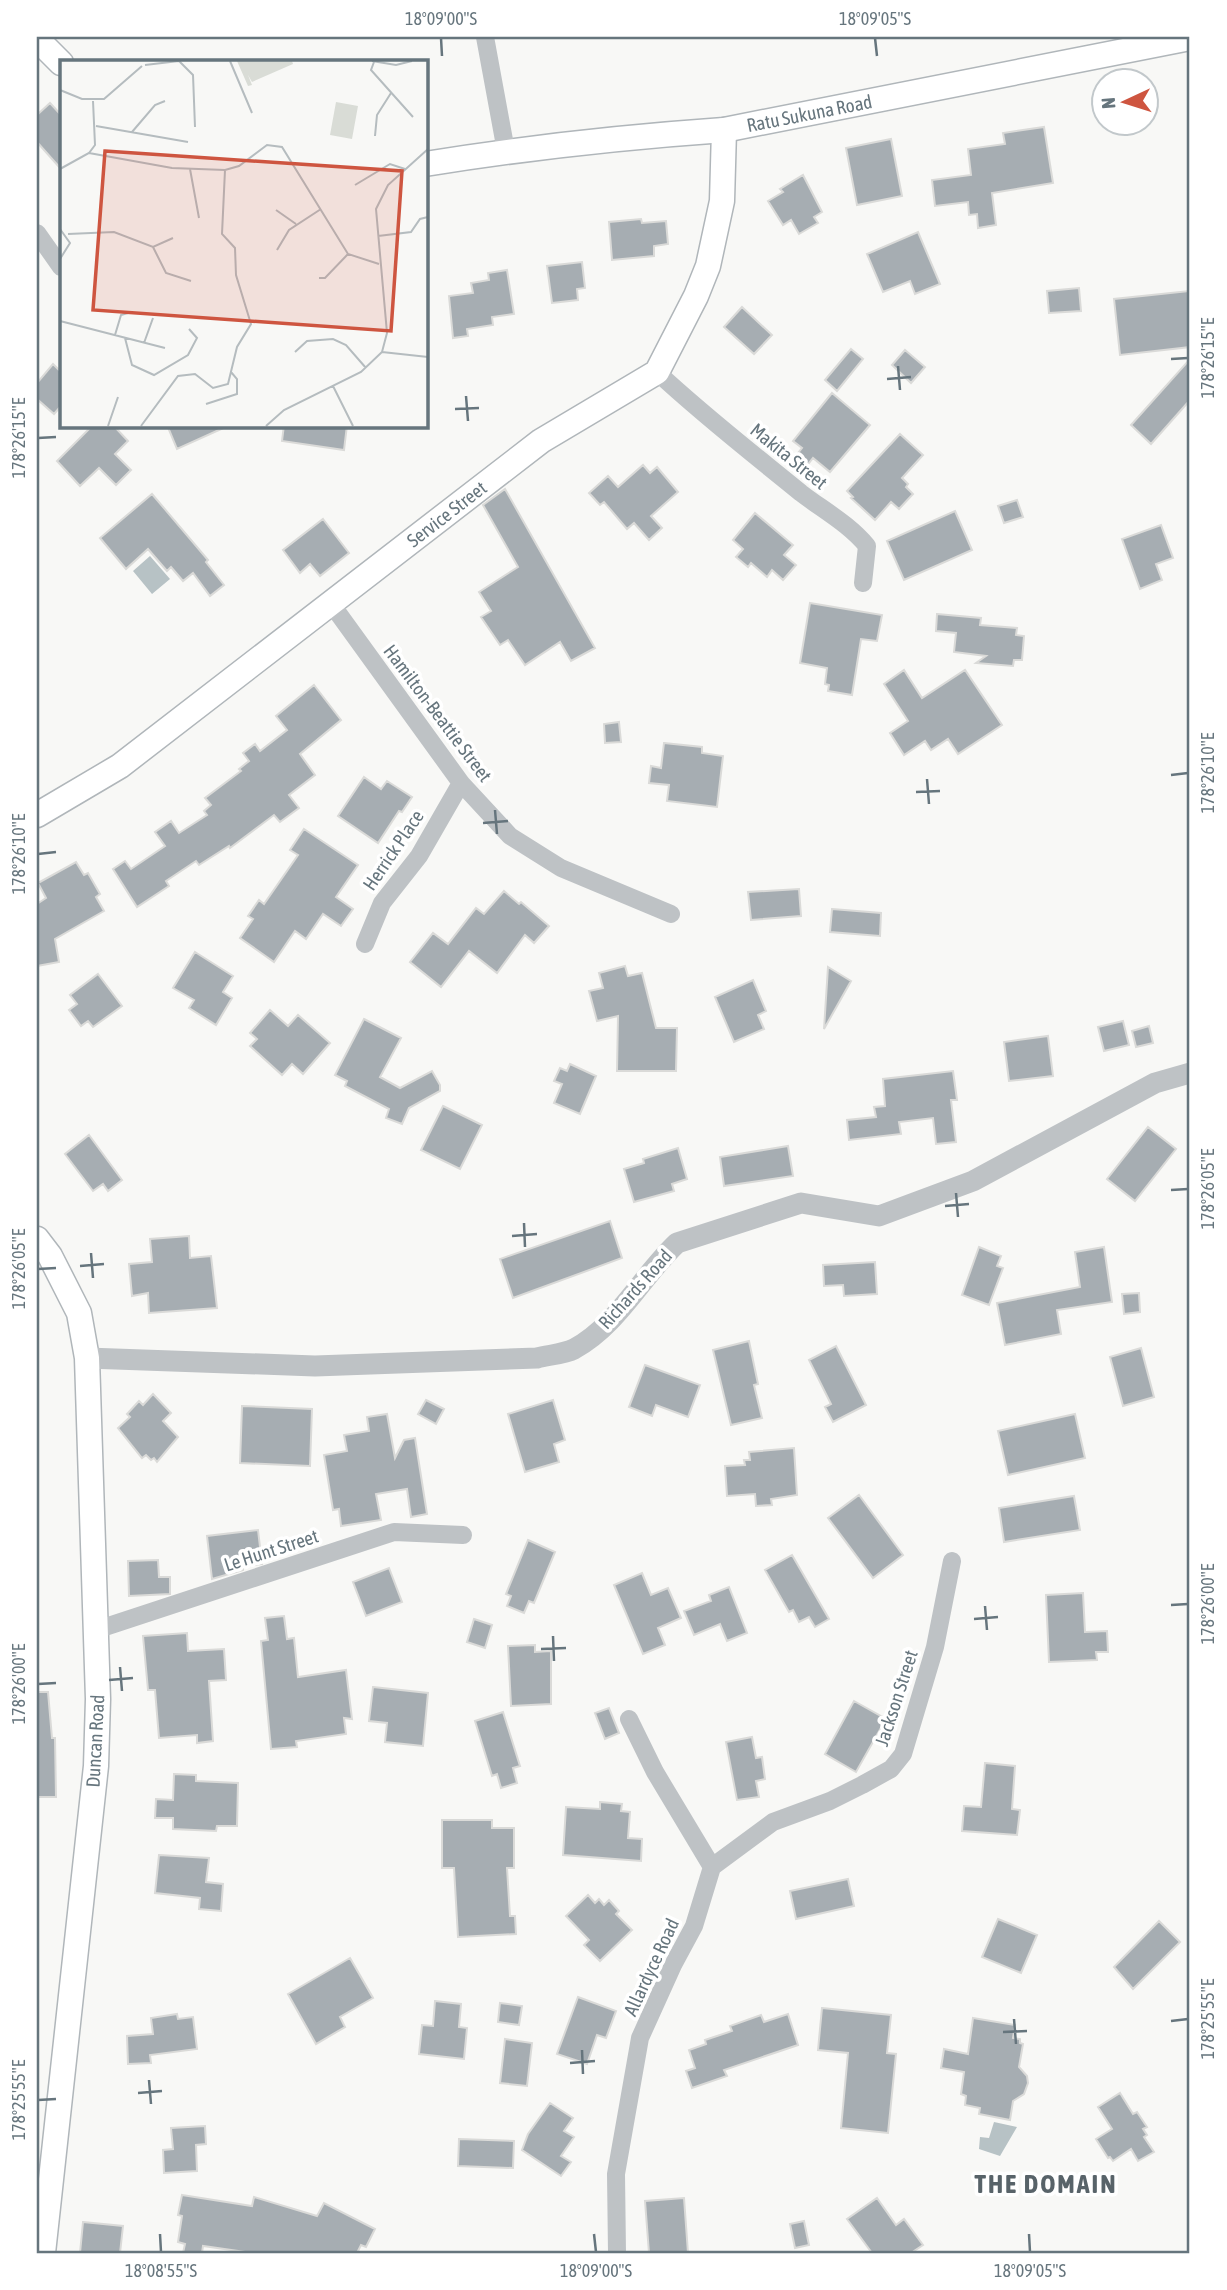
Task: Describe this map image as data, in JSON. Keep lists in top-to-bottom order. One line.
{"streets":{"main road":["Ratu Sukuna Road","Service Street","Duncan Road"],"street":["Makita Street","Hamilton-Beattie Street","Herrick Place","Richards Road","Le Hunt Street","Jackson Street","Allardyce Road"]},"crossings":[["Makita Street","Service Street"],["Service Street","Hamilton-Beattie Street"],["Hamilton-Beattie Street","Herrick Place"],["Richards Road","Duncan Road"],["Le Hunt Street","Duncan Road"],["Jackson Street","Allardyce Road"]],"districts":["THE DOMAIN"],"north":"left","coordinates":["18°09'00\"S","18°09'05\"S","178°26'15\"E","178°26'10\"E","178°26'05\"E","178°26'00\"E","178°25'55\"E","18°08'55\"S"]}
